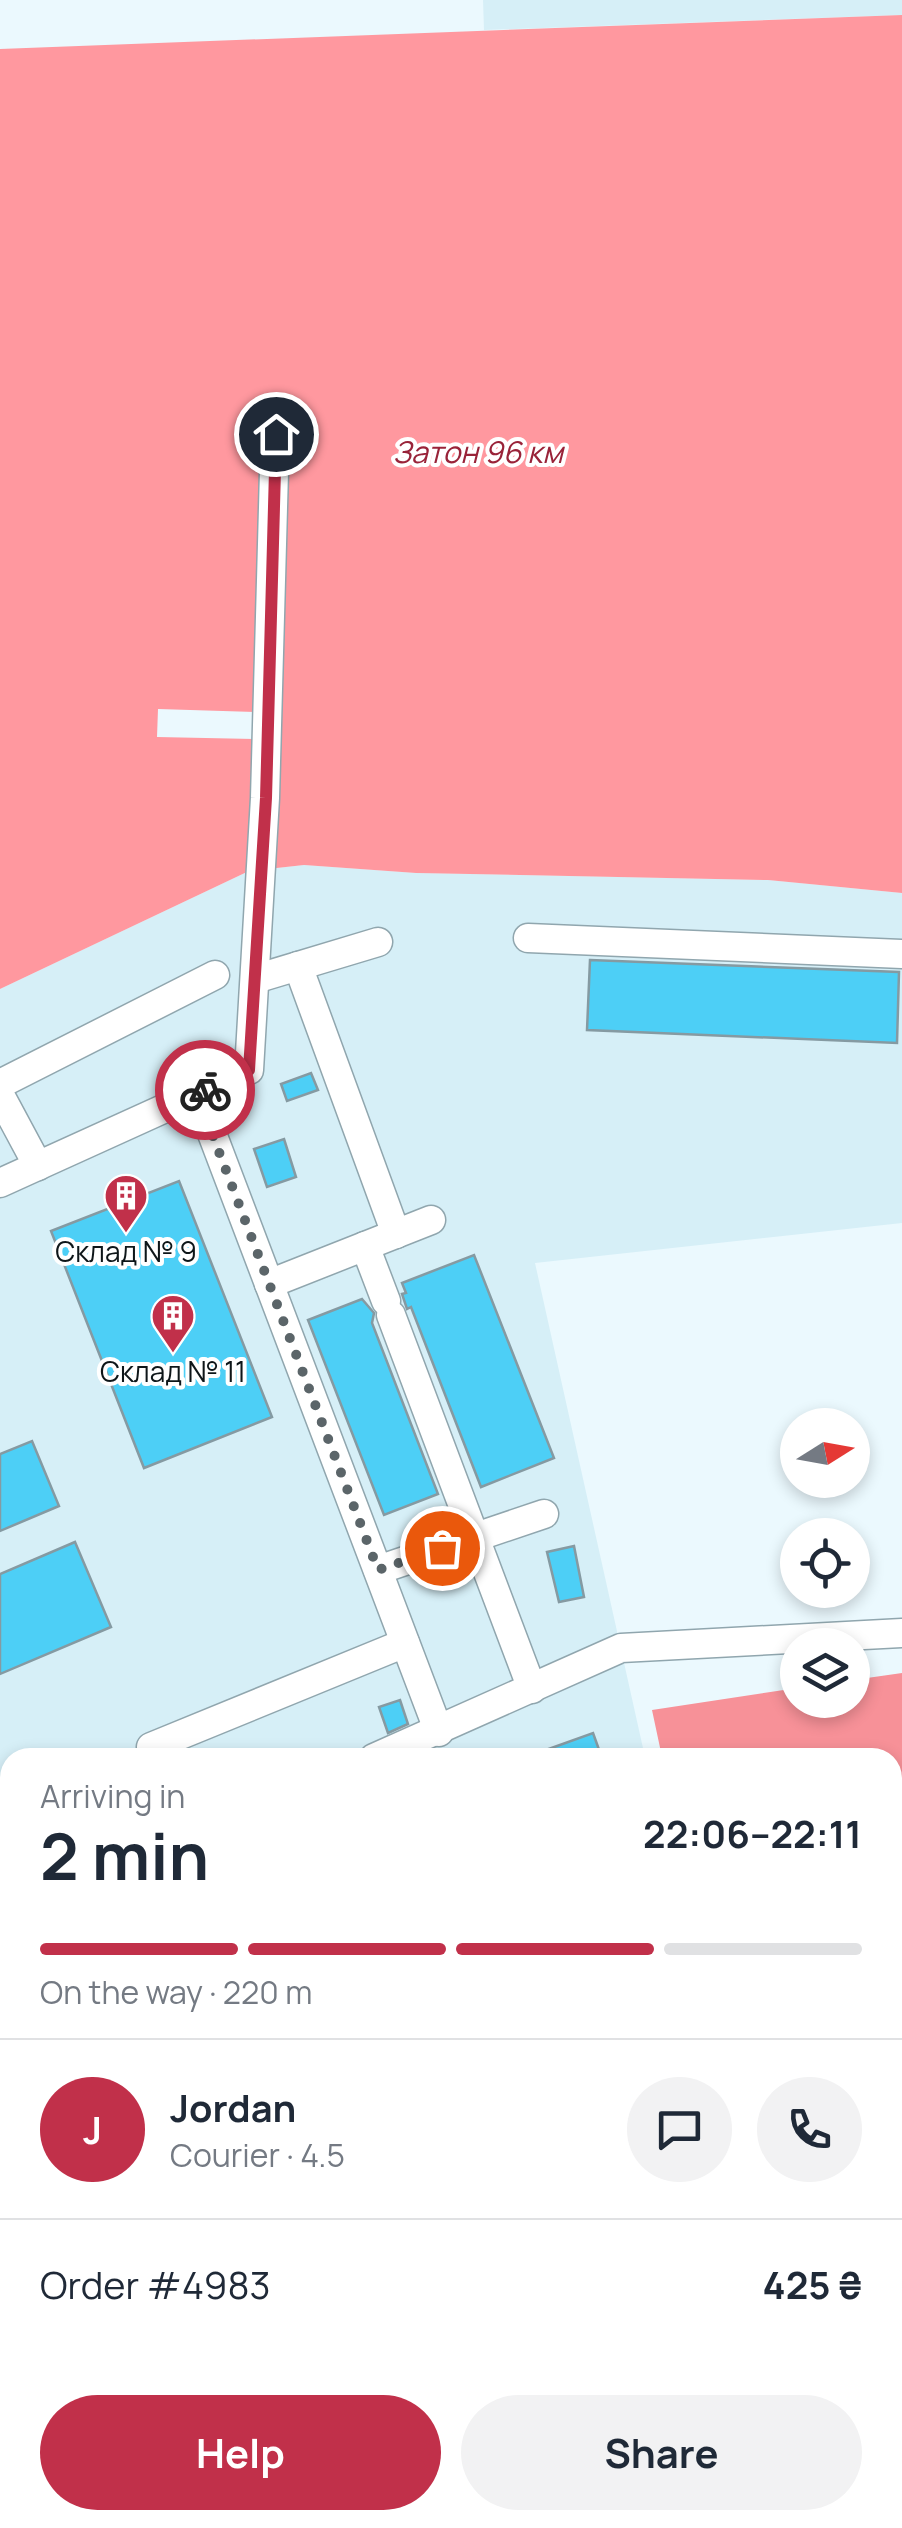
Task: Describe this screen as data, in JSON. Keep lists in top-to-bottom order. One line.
{"water":["Затон 96 км"],"places":{"building":["Склад № 9","Склад № 11"]},"north":"right","page":{"heading":["2 min","Arriving in","22:06–22:11"],"panel":["Jordan","Courier · 4.5","Order #4983","425 ₴"],"bar":"On the way · 220 m","round":"J","buttons":["Help","Share"]}}
